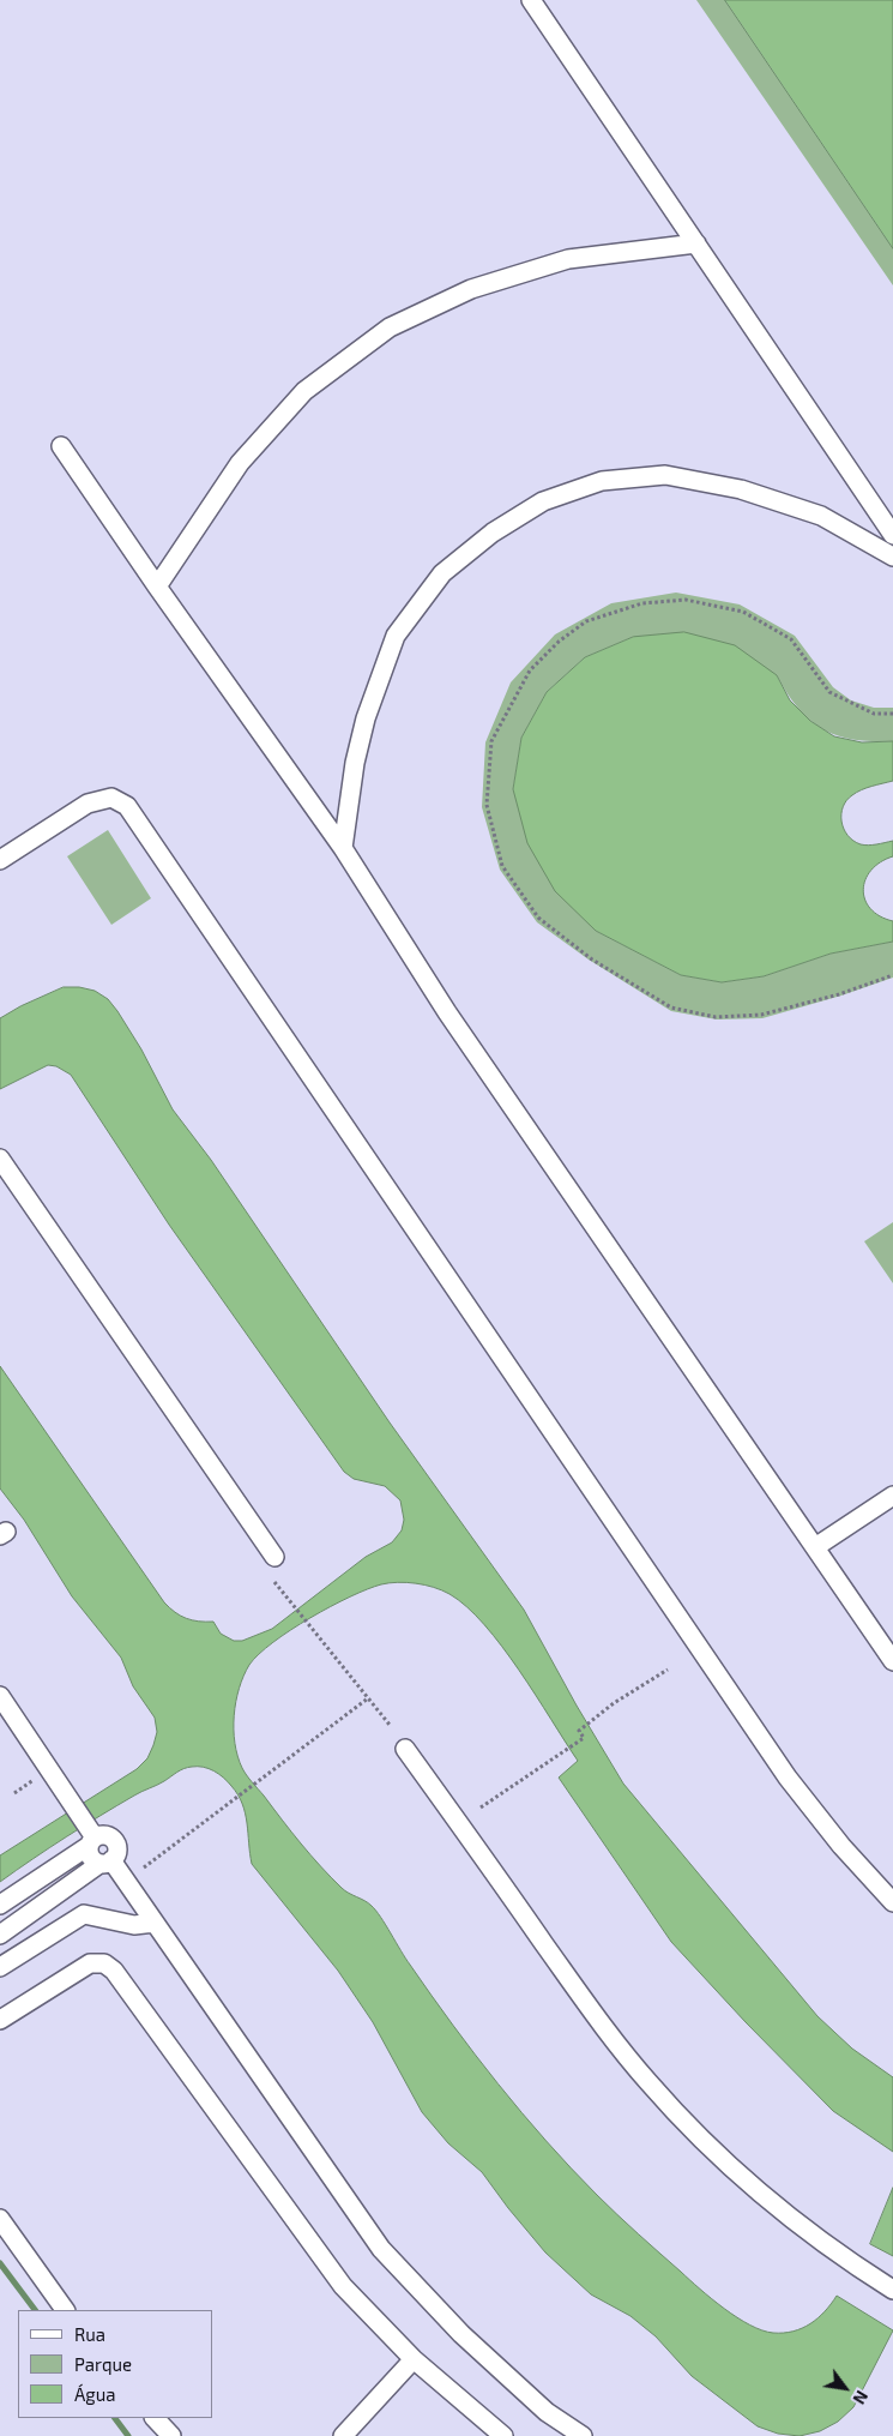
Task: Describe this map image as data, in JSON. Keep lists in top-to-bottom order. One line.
{"legend":["Rua","Parque","Água"],"north":"bottom right"}
